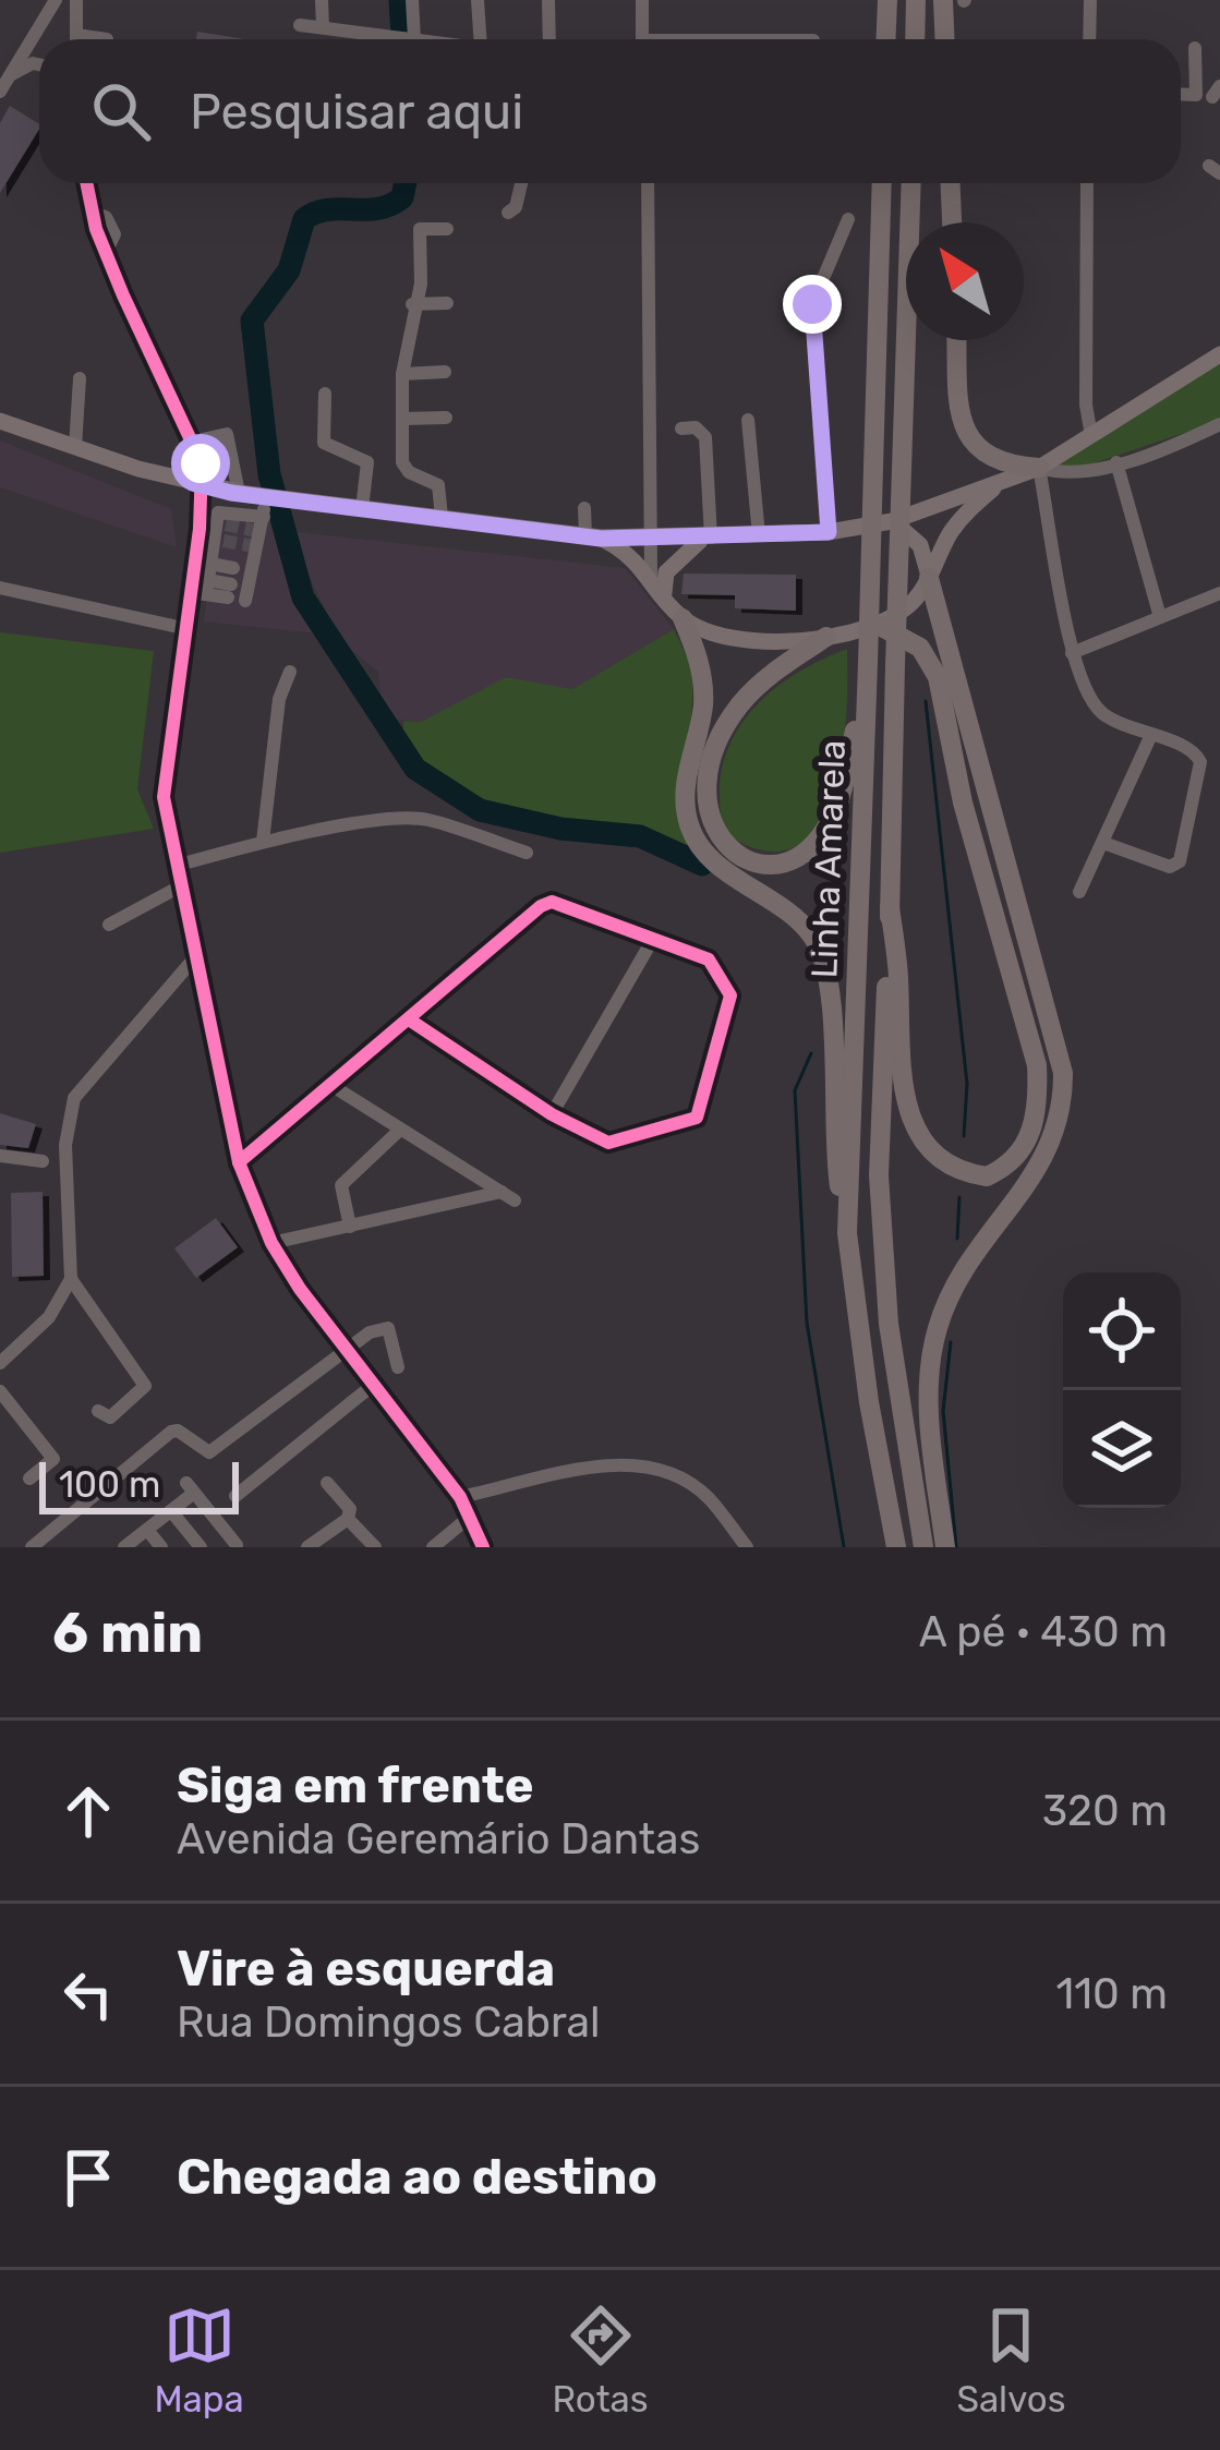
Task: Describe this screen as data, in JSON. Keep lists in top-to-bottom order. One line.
{"streets":{"highway":["Linha Amarela"]},"scale_bar":"100 m","north":"top left","page":{"search":"Pesquisar aqui","scale":"100 m","heading":["6 min","A pé · 430 m"],"list":[["Siga em frente","Avenida Geremário Dantas","320 m"],["Vire à esquerda","Rua Domingos Cabral","110 m"],"Chegada ao destino"],"nav":["Mapa","Rotas","Salvos"]}}
